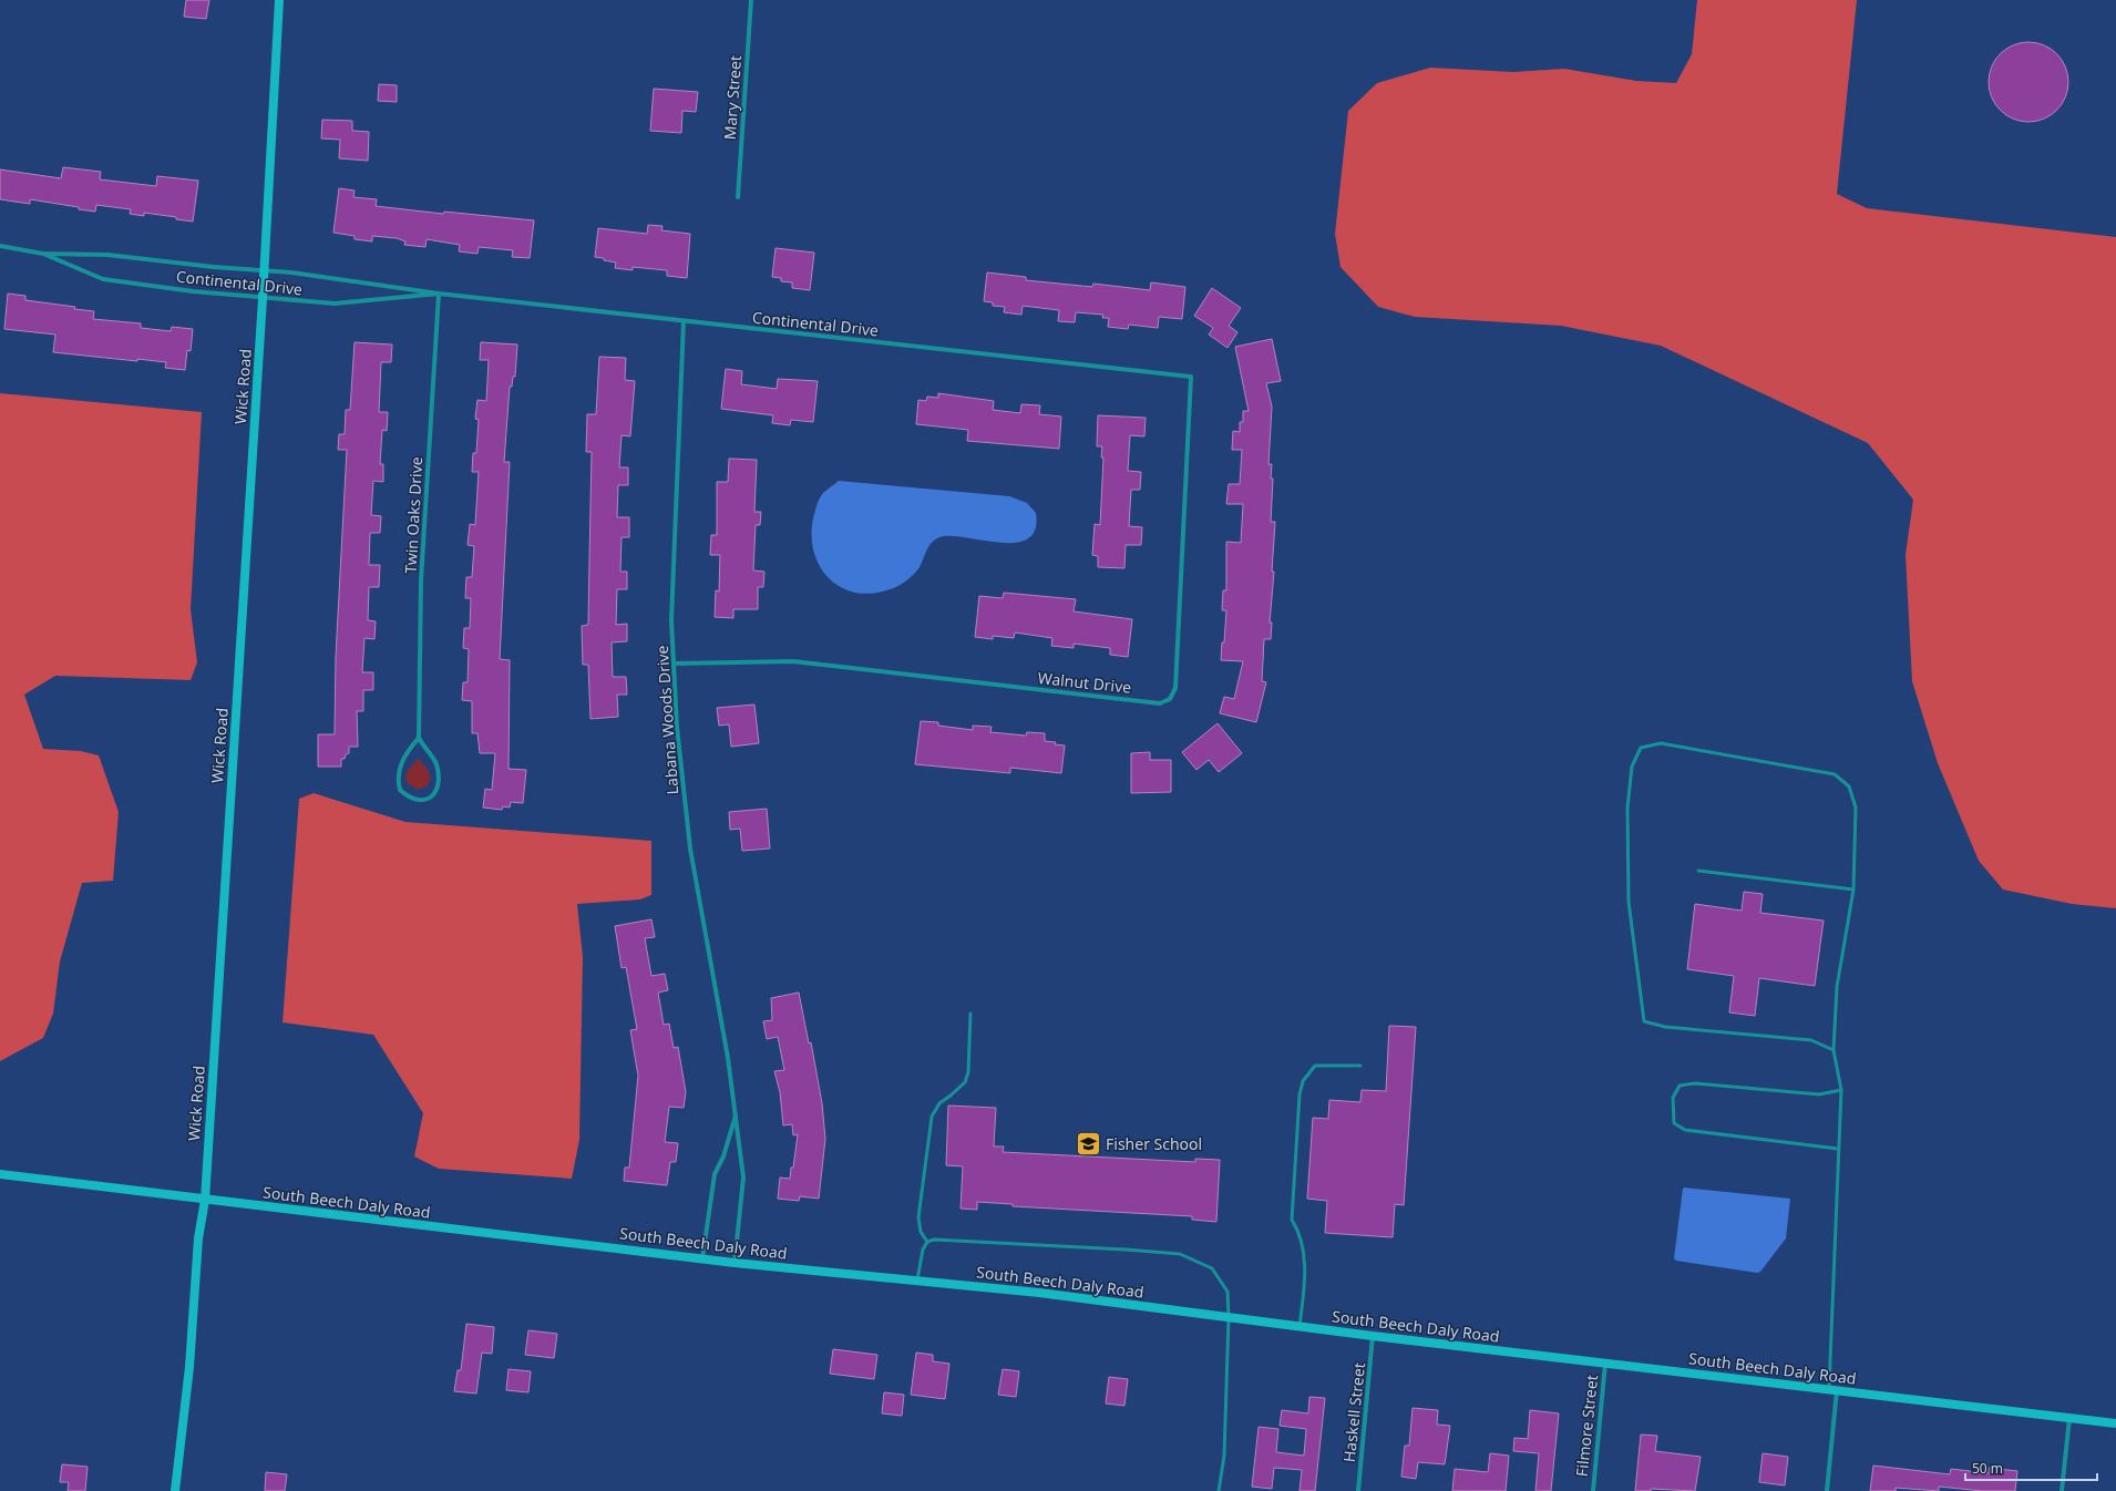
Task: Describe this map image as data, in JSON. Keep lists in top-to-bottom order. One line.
{"streets":{"street":["Mary Street","Continental Drive","Wick Road","Twin Oaks Drive","Walnut Drive","Labana Woods Drive","South Beech Daly Road","Haskell Street","Filmore Street"]},"crossings":[["Continental Drive","Wick Road"],["Continental Drive","Twin Oaks Drive"],["Continental Drive","Walnut Drive"],["Continental Drive","Labana Woods Drive"],["Wick Road","South Beech Daly Road"],["Walnut Drive","Labana Woods Drive"],["Labana Woods Drive","South Beech Daly Road"],["South Beech Daly Road","Haskell Street"],["South Beech Daly Road","Filmore Street"]],"places":{"school or university":["Fisher School"]},"scale_bar":"50 m"}
